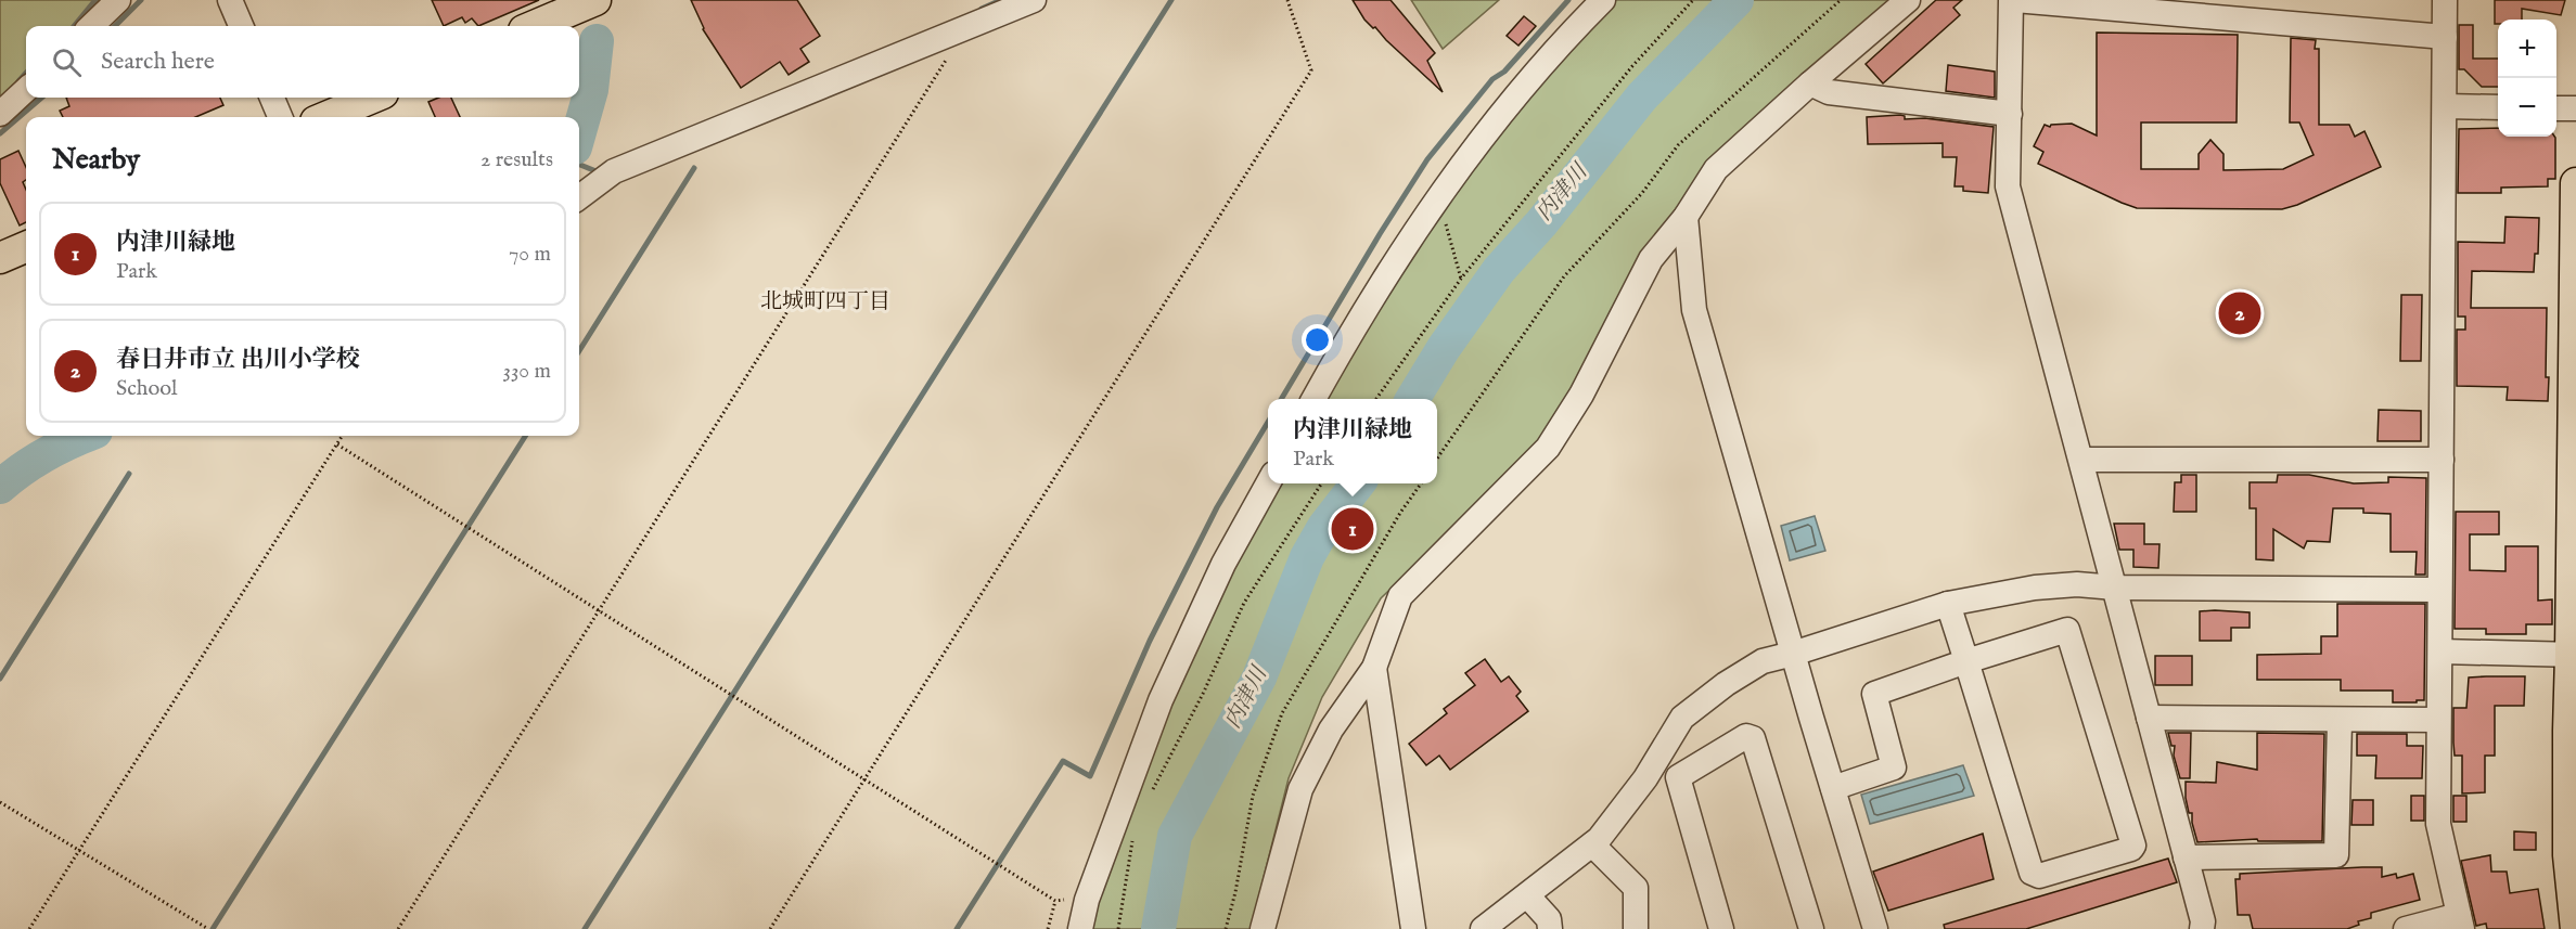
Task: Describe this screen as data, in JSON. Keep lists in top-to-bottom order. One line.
{"districts":["北城町四丁目"],"water":["内津川"],"page":{"map_buttons":["+","−"],"search":"Search here","heading":["Nearby","2 results"],"list":[{"mark":"1","name":"内津川緑地","note":"Park","value":"70 m"},{"mark":"2","name":"春日井市立 出川小学校","note":"School","value":"330 m"}],"pins":["2","1"],"popup":["内津川緑地","Park"]}}
